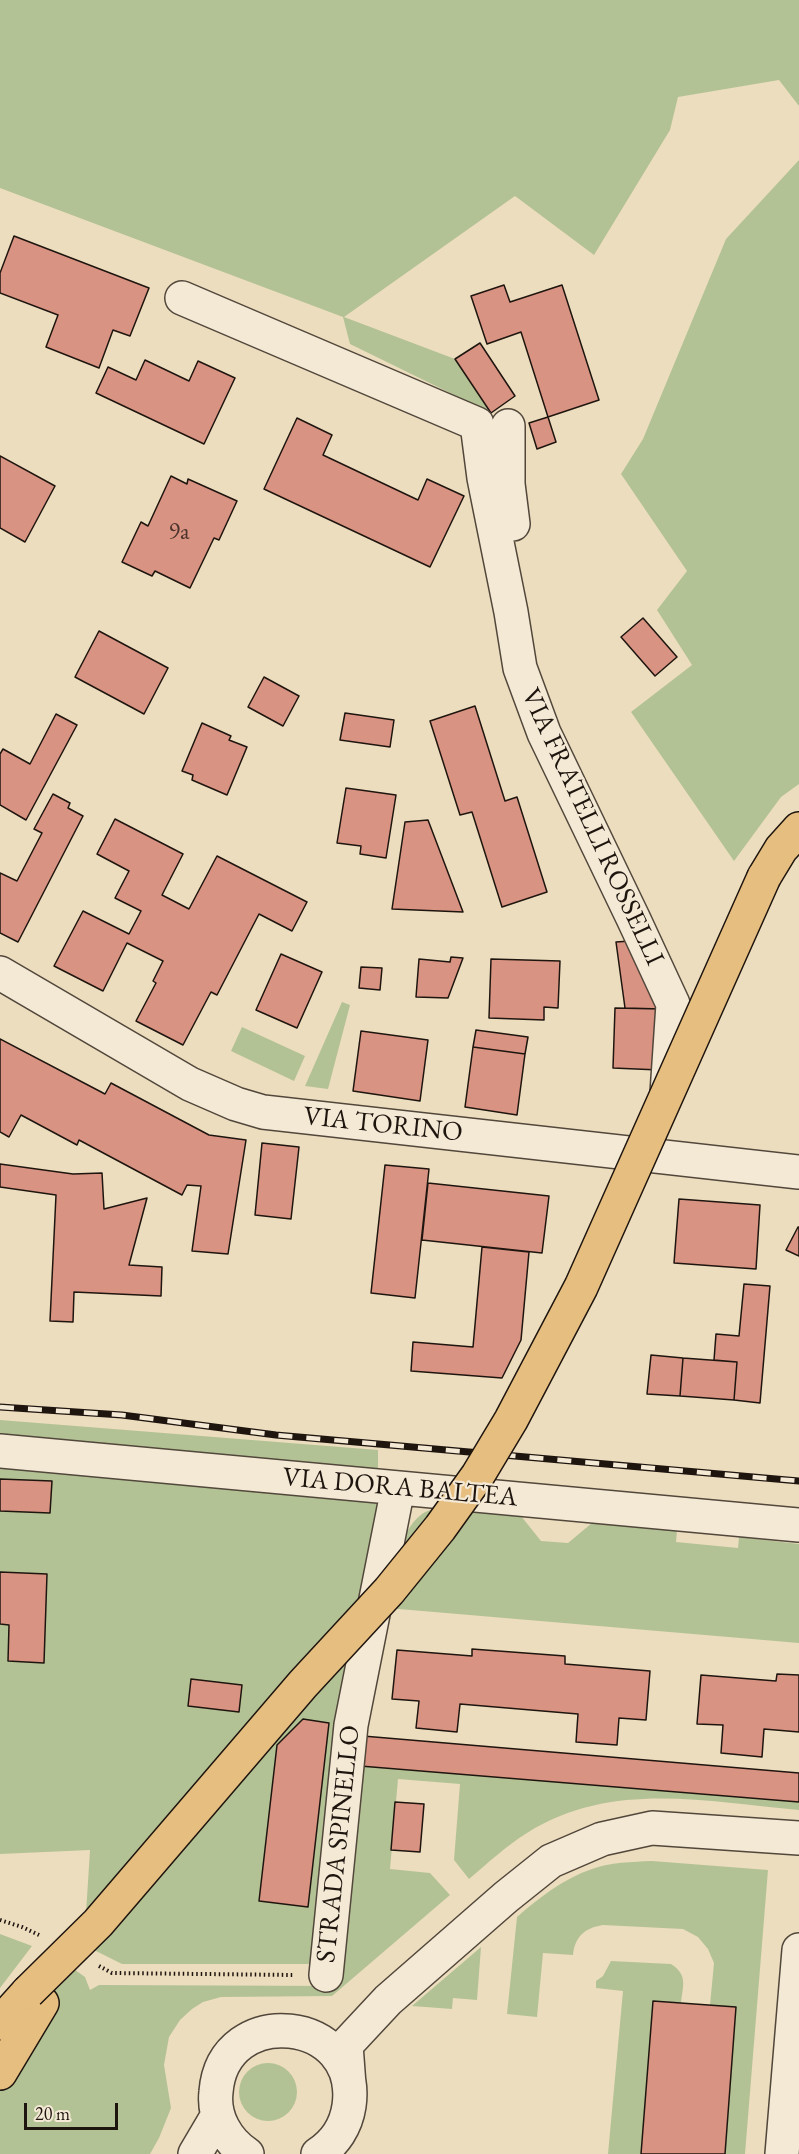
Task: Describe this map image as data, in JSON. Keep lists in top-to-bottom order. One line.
{"streets":{"street":["VIA FRATELLI ROSSELLI","VIA TORINO","VIA DORA BALTEA","STRADA SPINELLO"]},"crossings":[["VIA FRATELLI ROSSELLI","VIA TORINO"],["VIA DORA BALTEA","STRADA SPINELLO"]],"house_numbers":["9a"],"scale_bar":"20 m"}
